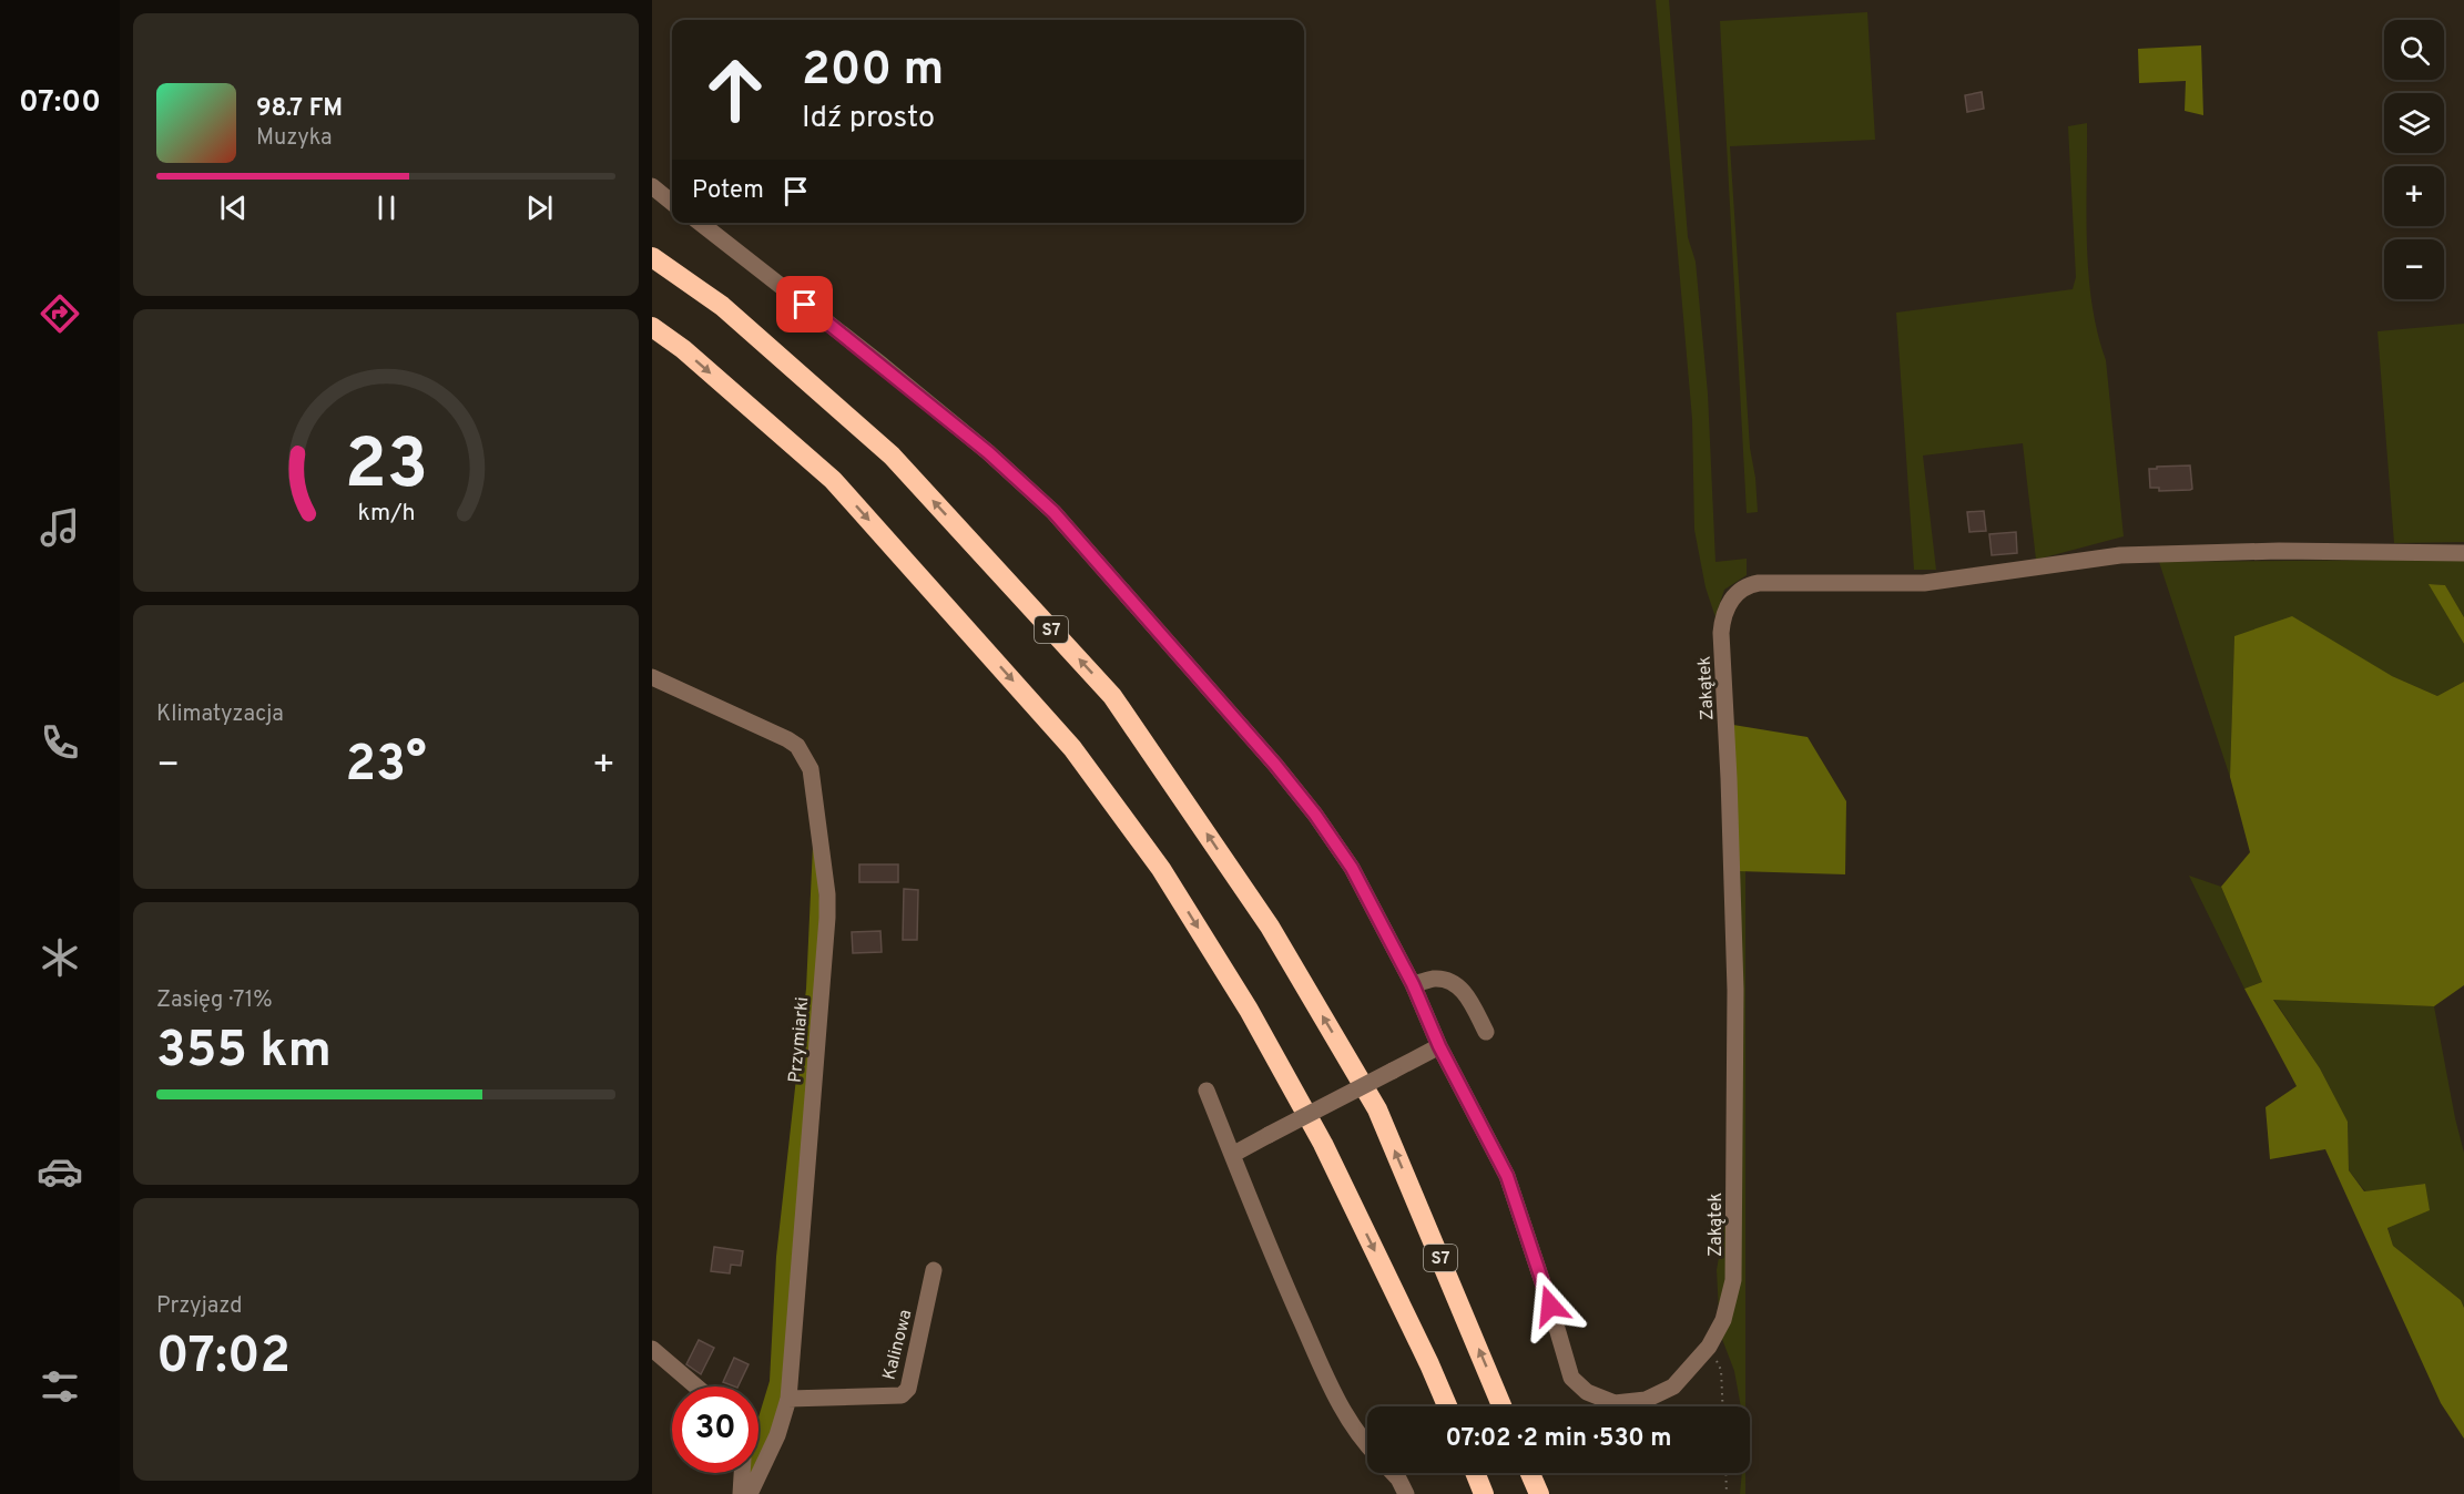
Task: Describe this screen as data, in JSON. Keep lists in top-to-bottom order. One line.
{"streets":{"highway":["S7"],"street":["Zakątek","Przymiarki","Kalinowa"]},"crossings":[["Przymiarki","Kalinowa"]],"page":{"tabs":"07:00","map_buttons":["+","−"],"turn":["200 m","Idź prosto"],"song":["98.7 FM","Muzyka"],"then":"Potem","tile":["Klimatyzacja",["Zasięg · 71%","355 km"],["Przyjazd","07:02"]],"heat":["−","23°","+"],"limit":"30","trip":"07:02 · 2 min · 530 m","gauge":["23","km/h"]}}
